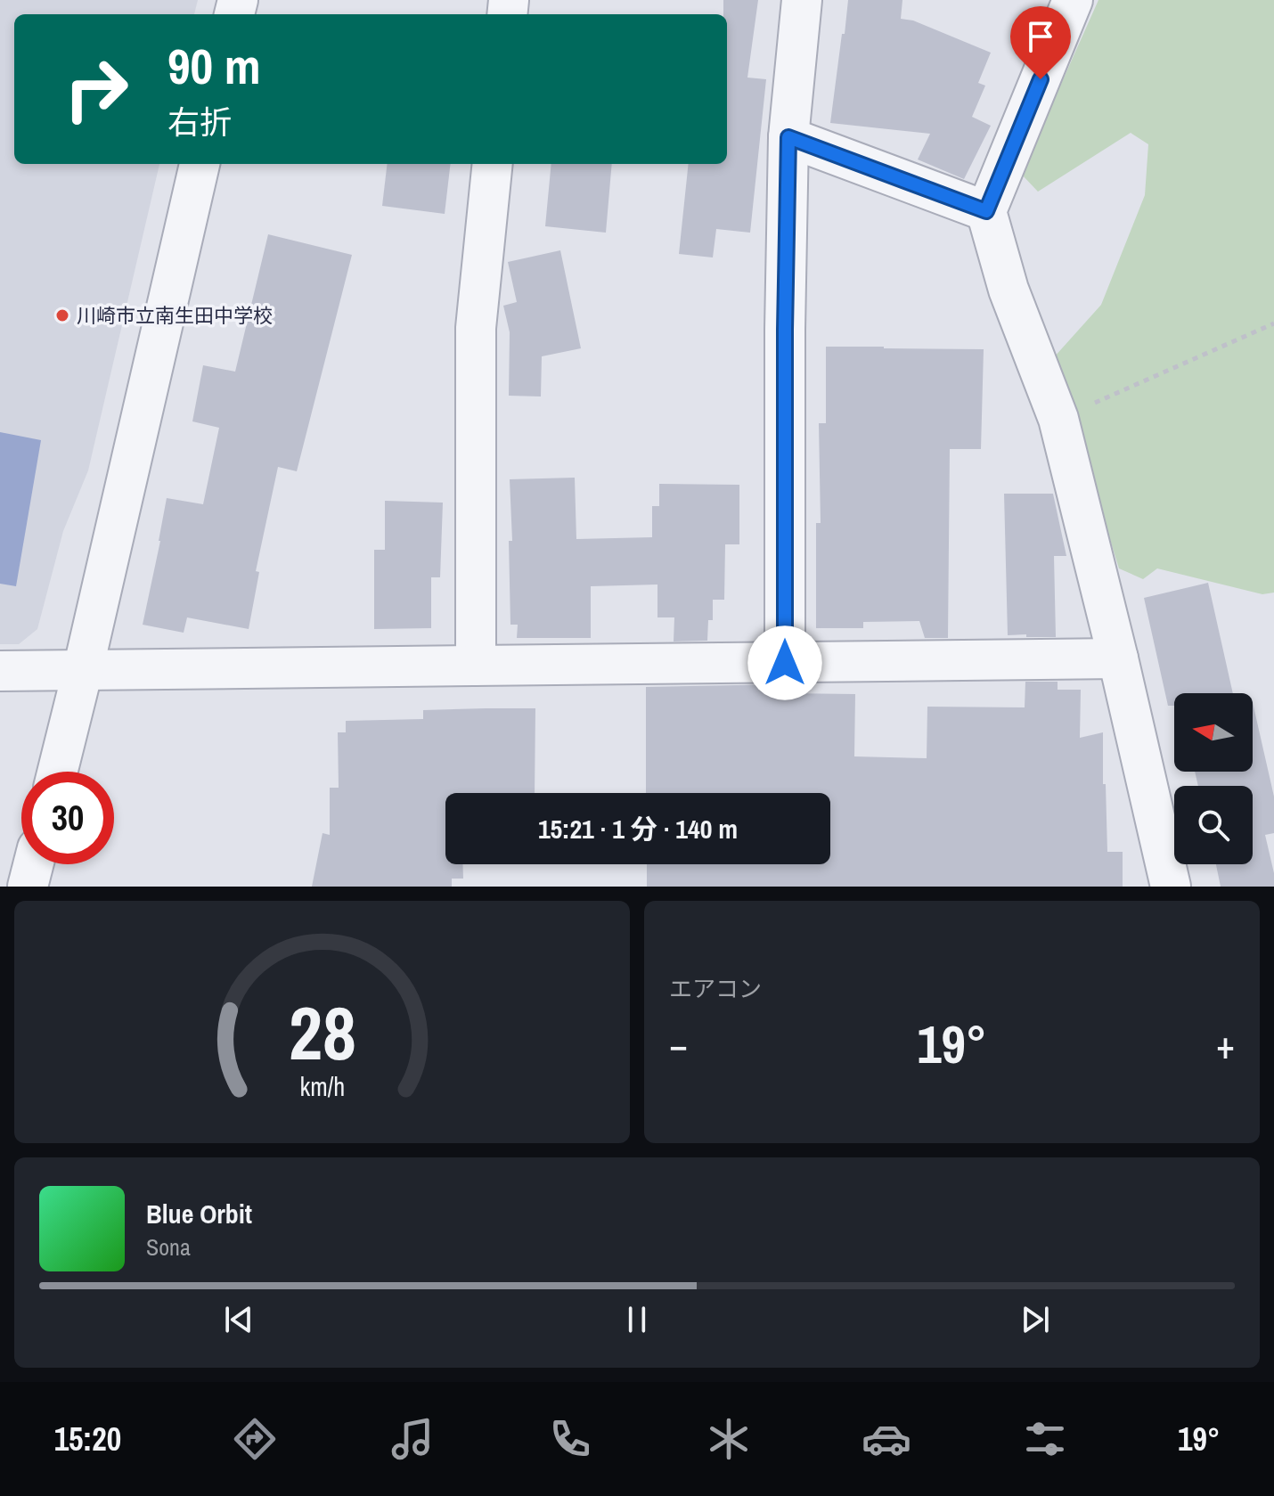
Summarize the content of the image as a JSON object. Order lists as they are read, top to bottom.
{
  "places": ["川崎市立南生田中学校"],
  "north": "left",
  "page": {
    "turn": ["90 m", "右折"],
    "limit": "30",
    "trip": "15:21 · 1 分 · 140 m",
    "tile": "エアコン",
    "heat": ["−", "19°", "+"],
    "song": ["Blue Orbit", "Sona"],
    "tabs": ["15:20", "19°"],
    "gauge": ["28", "km/h"]
  }
}
